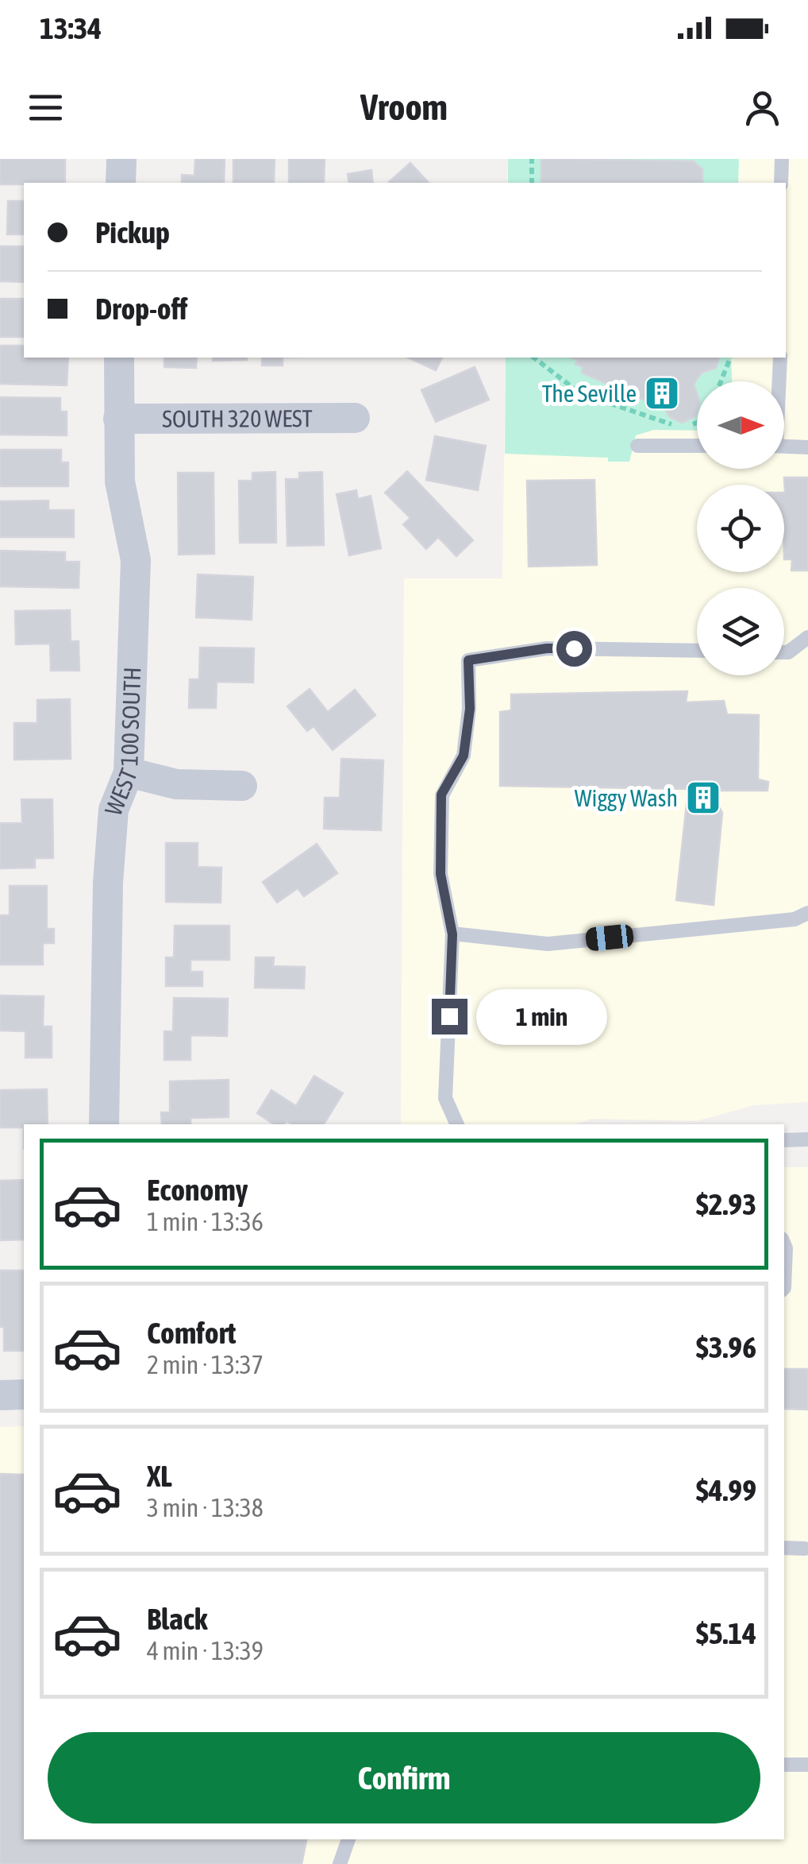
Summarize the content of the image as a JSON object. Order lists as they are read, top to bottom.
{
  "streets": {
    "street": ["SOUTH 320 WEST", "WEST 100 SOUTH"]
  },
  "crossings": [
    ["SOUTH 320 WEST", "WEST 100 SOUTH"]
  ],
  "places": {
    "building": ["The Seville", "Wiggy Wash"]
  },
  "north": "right",
  "page": {
    "status": "13:34",
    "header": "Vroom",
    "banner": ["Pickup", "Drop-off"],
    "bubble": "1 min",
    "list": [
      {
        "name": "Economy",
        "note": "1 min · 13:36",
        "value": "$2.93"
      },
      {
        "name": "Comfort",
        "note": "2 min · 13:37",
        "value": "$3.96"
      },
      {
        "name": "XL",
        "note": "3 min · 13:38",
        "value": "$4.99"
      },
      {
        "name": "Black",
        "note": "4 min · 13:39",
        "value": "$5.14"
      }
    ],
    "buttons": "Confirm"
  }
}
